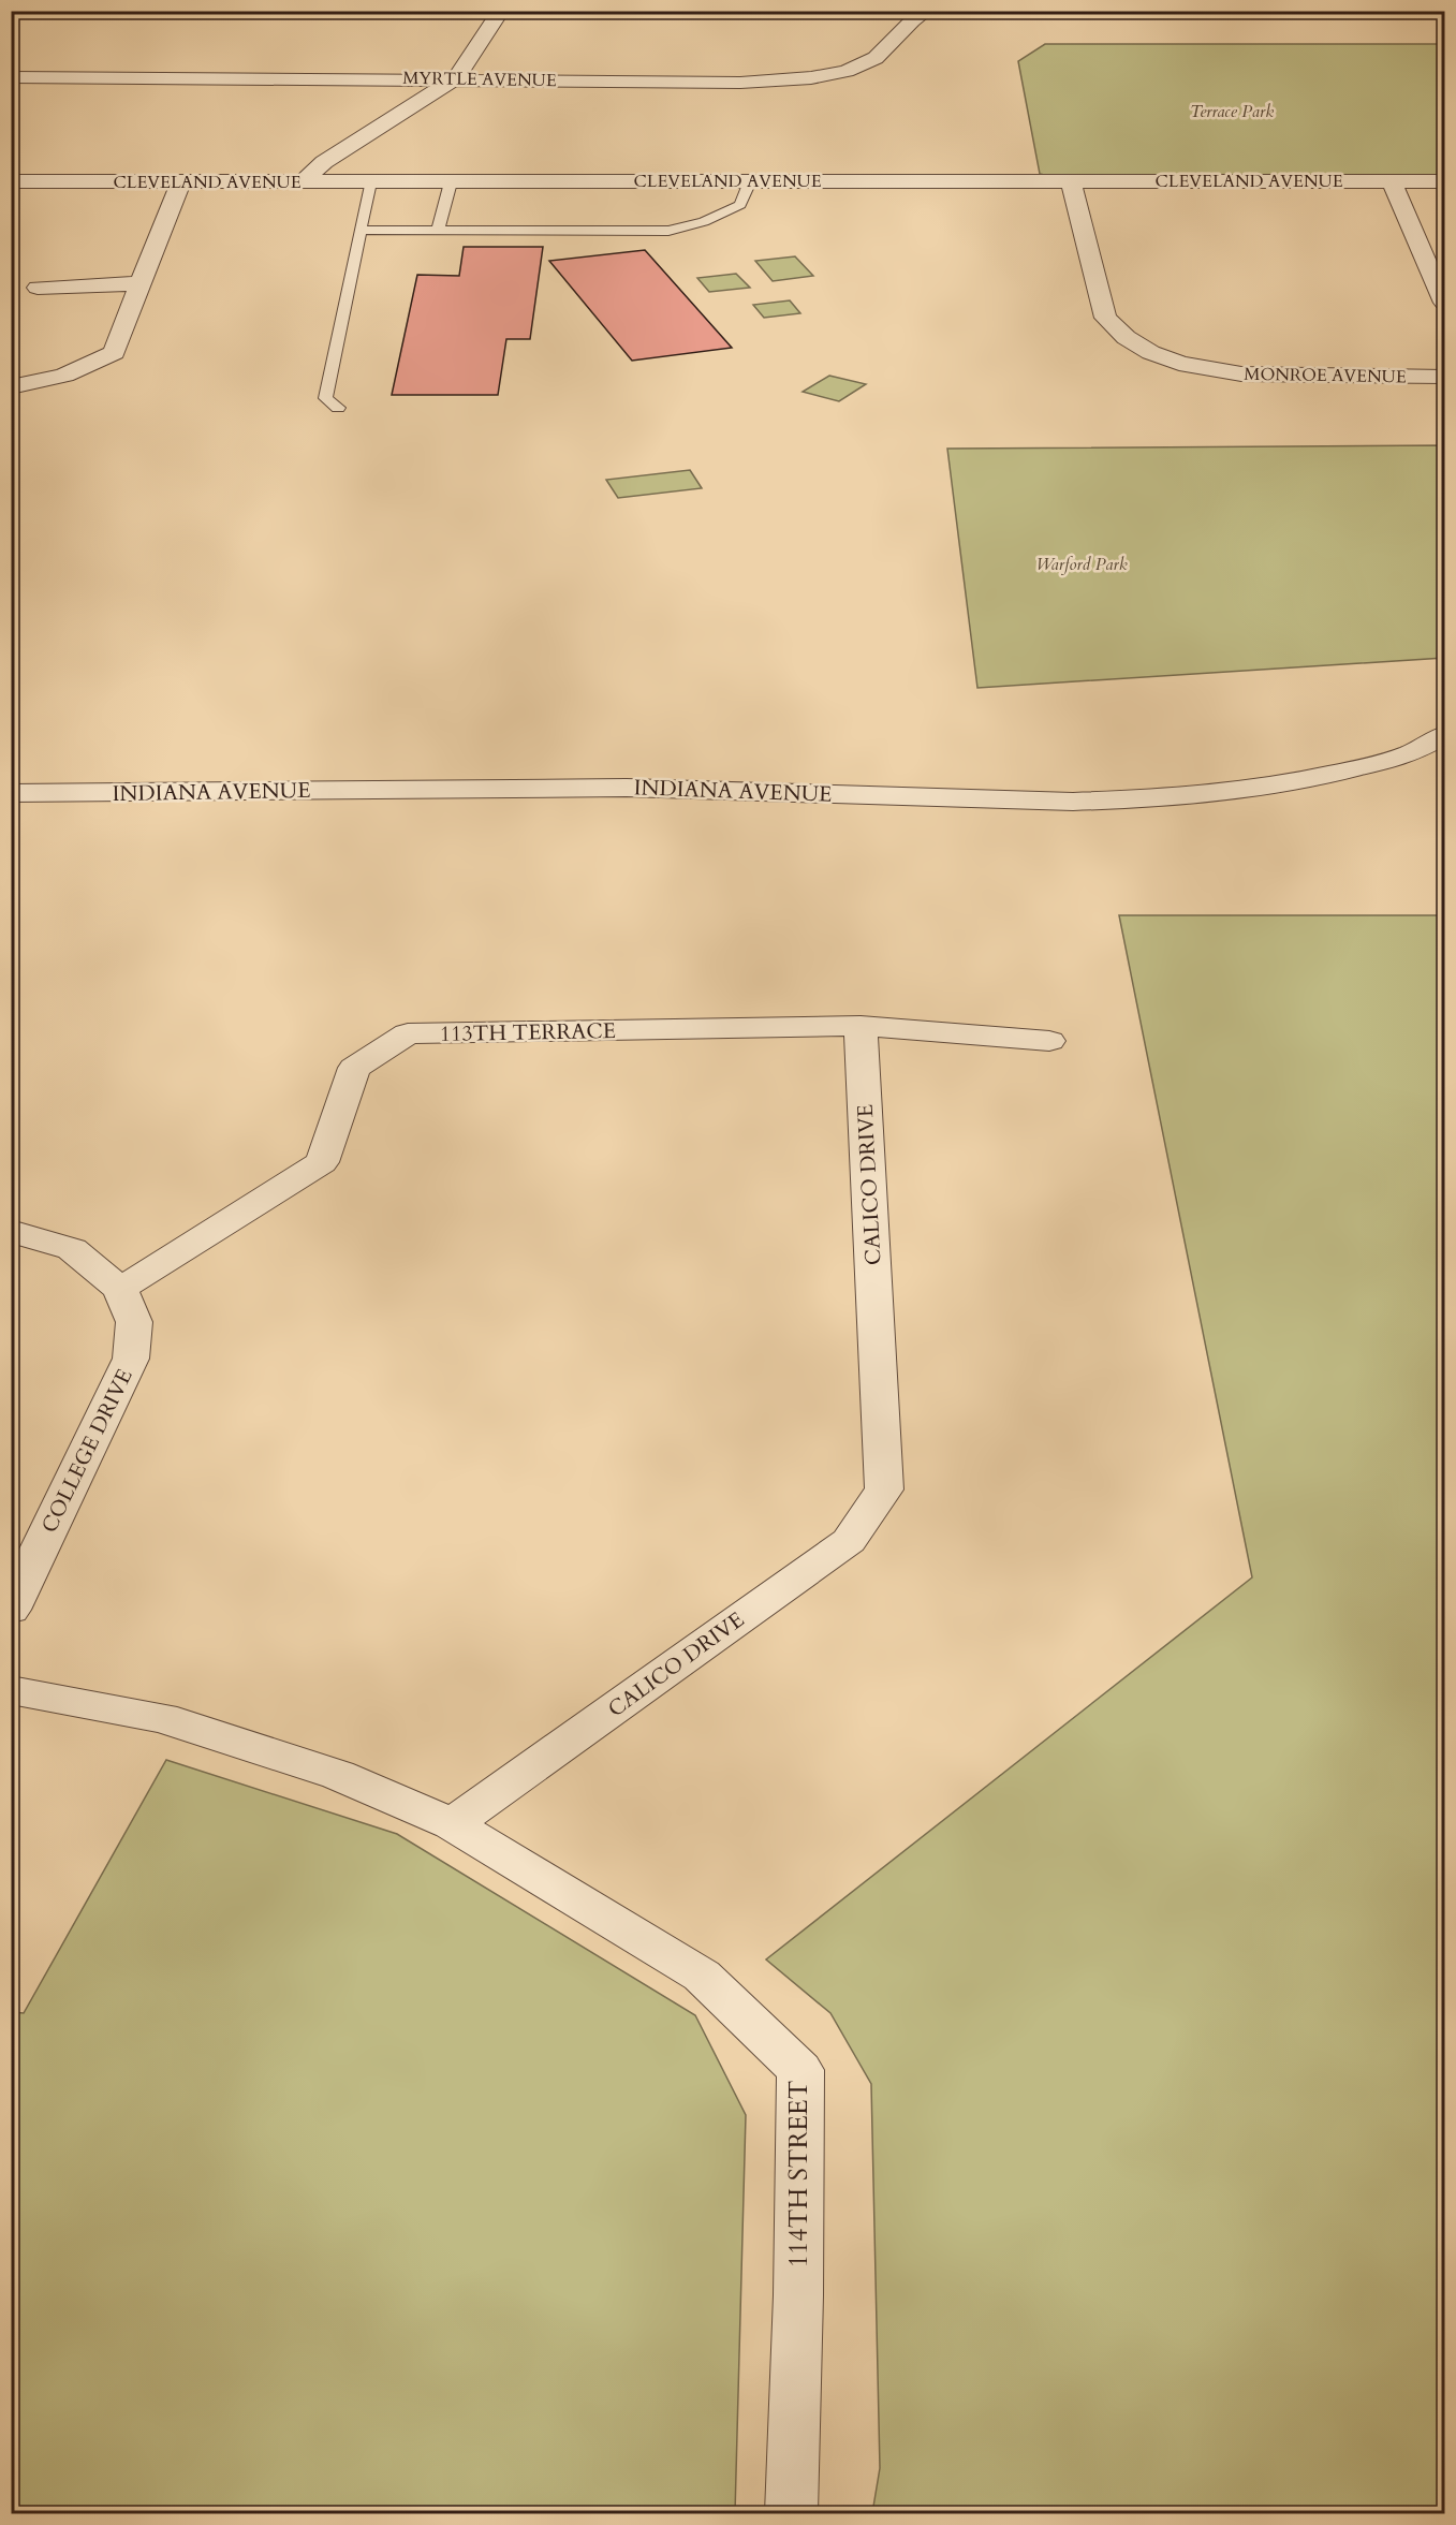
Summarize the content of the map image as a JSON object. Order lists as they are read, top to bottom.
{
  "streets": {
    "street": [
      "MYRTLE AVENUE",
      "CLEVELAND AVENUE",
      "MONROE AVENUE",
      "INDIANA AVENUE",
      "113TH TERRACE",
      "CALICO DRIVE",
      "COLLEGE DRIVE",
      "114TH STREET"
    ]
  },
  "crossings": [
    ["CLEVELAND AVENUE", "MONROE AVENUE"],
    ["113TH TERRACE", "CALICO DRIVE"],
    ["113TH TERRACE", "COLLEGE DRIVE"],
    ["CALICO DRIVE", "114TH STREET"]
  ],
  "parks": ["Terrace Park", "Warford Park"]
}
